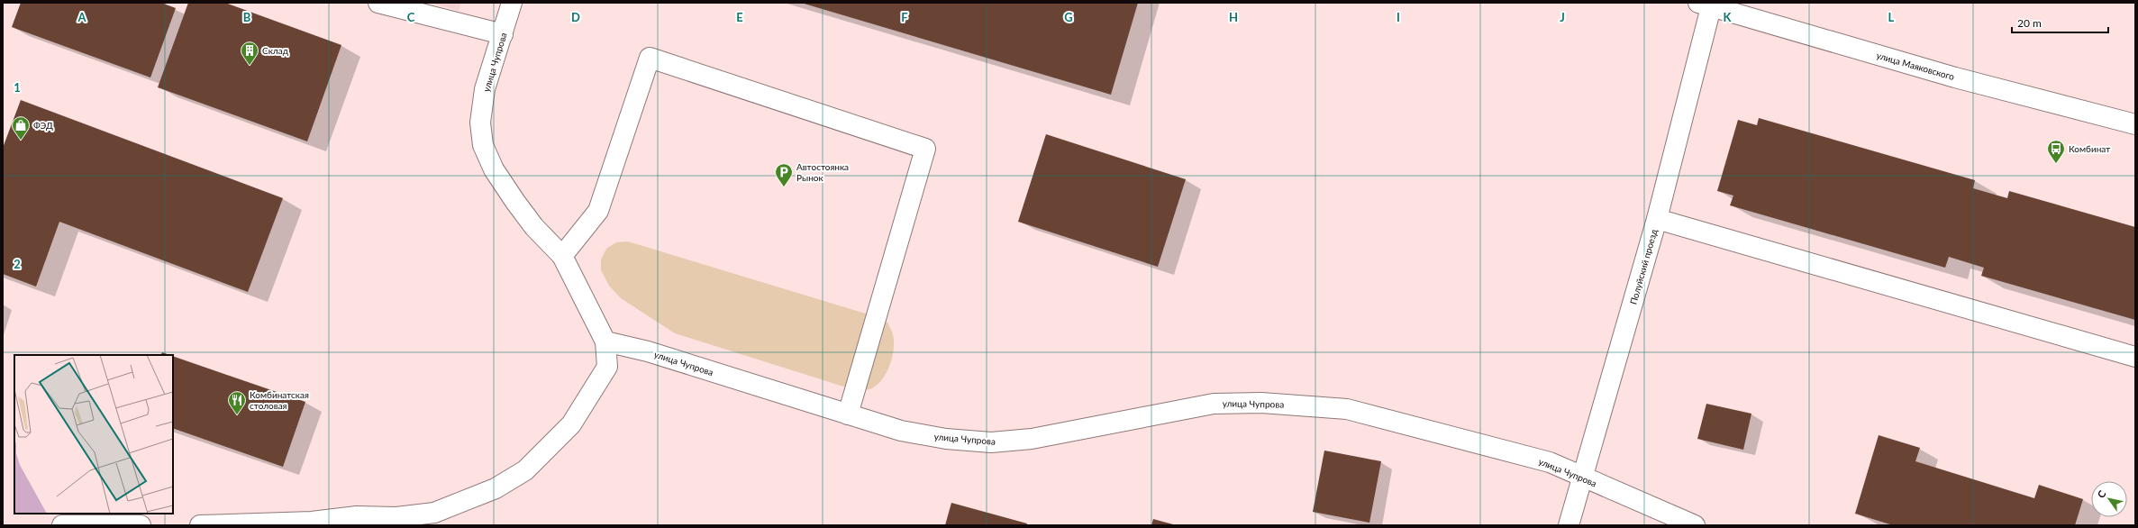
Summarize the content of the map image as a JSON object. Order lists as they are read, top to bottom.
{
  "streets": {
    "street": ["улица Чупрова", "улица Маяковского", "Полуйский проезд"]
  },
  "crossings": [
    ["улица Чупрова", "Полуйский проезд"],
    ["улица Маяковского", "Полуйский проезд"]
  ],
  "places": {
    "building": ["Склад"],
    "shop": ["ФЭД"],
    "bus stop": ["Комбинат"],
    "parking": ["Автостоянка Рынок"],
    "restaurant": ["Комбинатская столовая"]
  },
  "scale_bar": "20 m",
  "north": "top left",
  "grid": {
    "columns": [
      "A",
      "B",
      "C",
      "D",
      "E",
      "F",
      "G",
      "H",
      "I",
      "J",
      "K",
      "L"
    ],
    "rows": ["1", "2"]
  }
}
